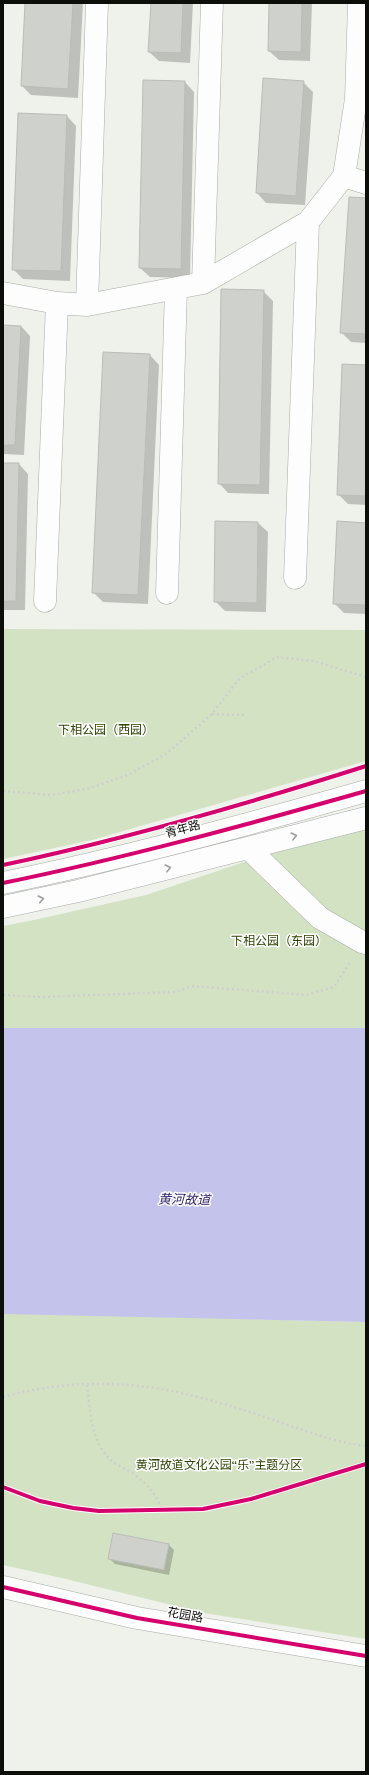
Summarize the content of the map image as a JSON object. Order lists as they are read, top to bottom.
{
  "streets": {
    "street": ["青年路", "花园路"]
  },
  "water": ["黄河故道"],
  "parks": ["下相公园（西园）", "下相公园（东园）", "黄河故道文化公园“乐”主题分区"]
}
